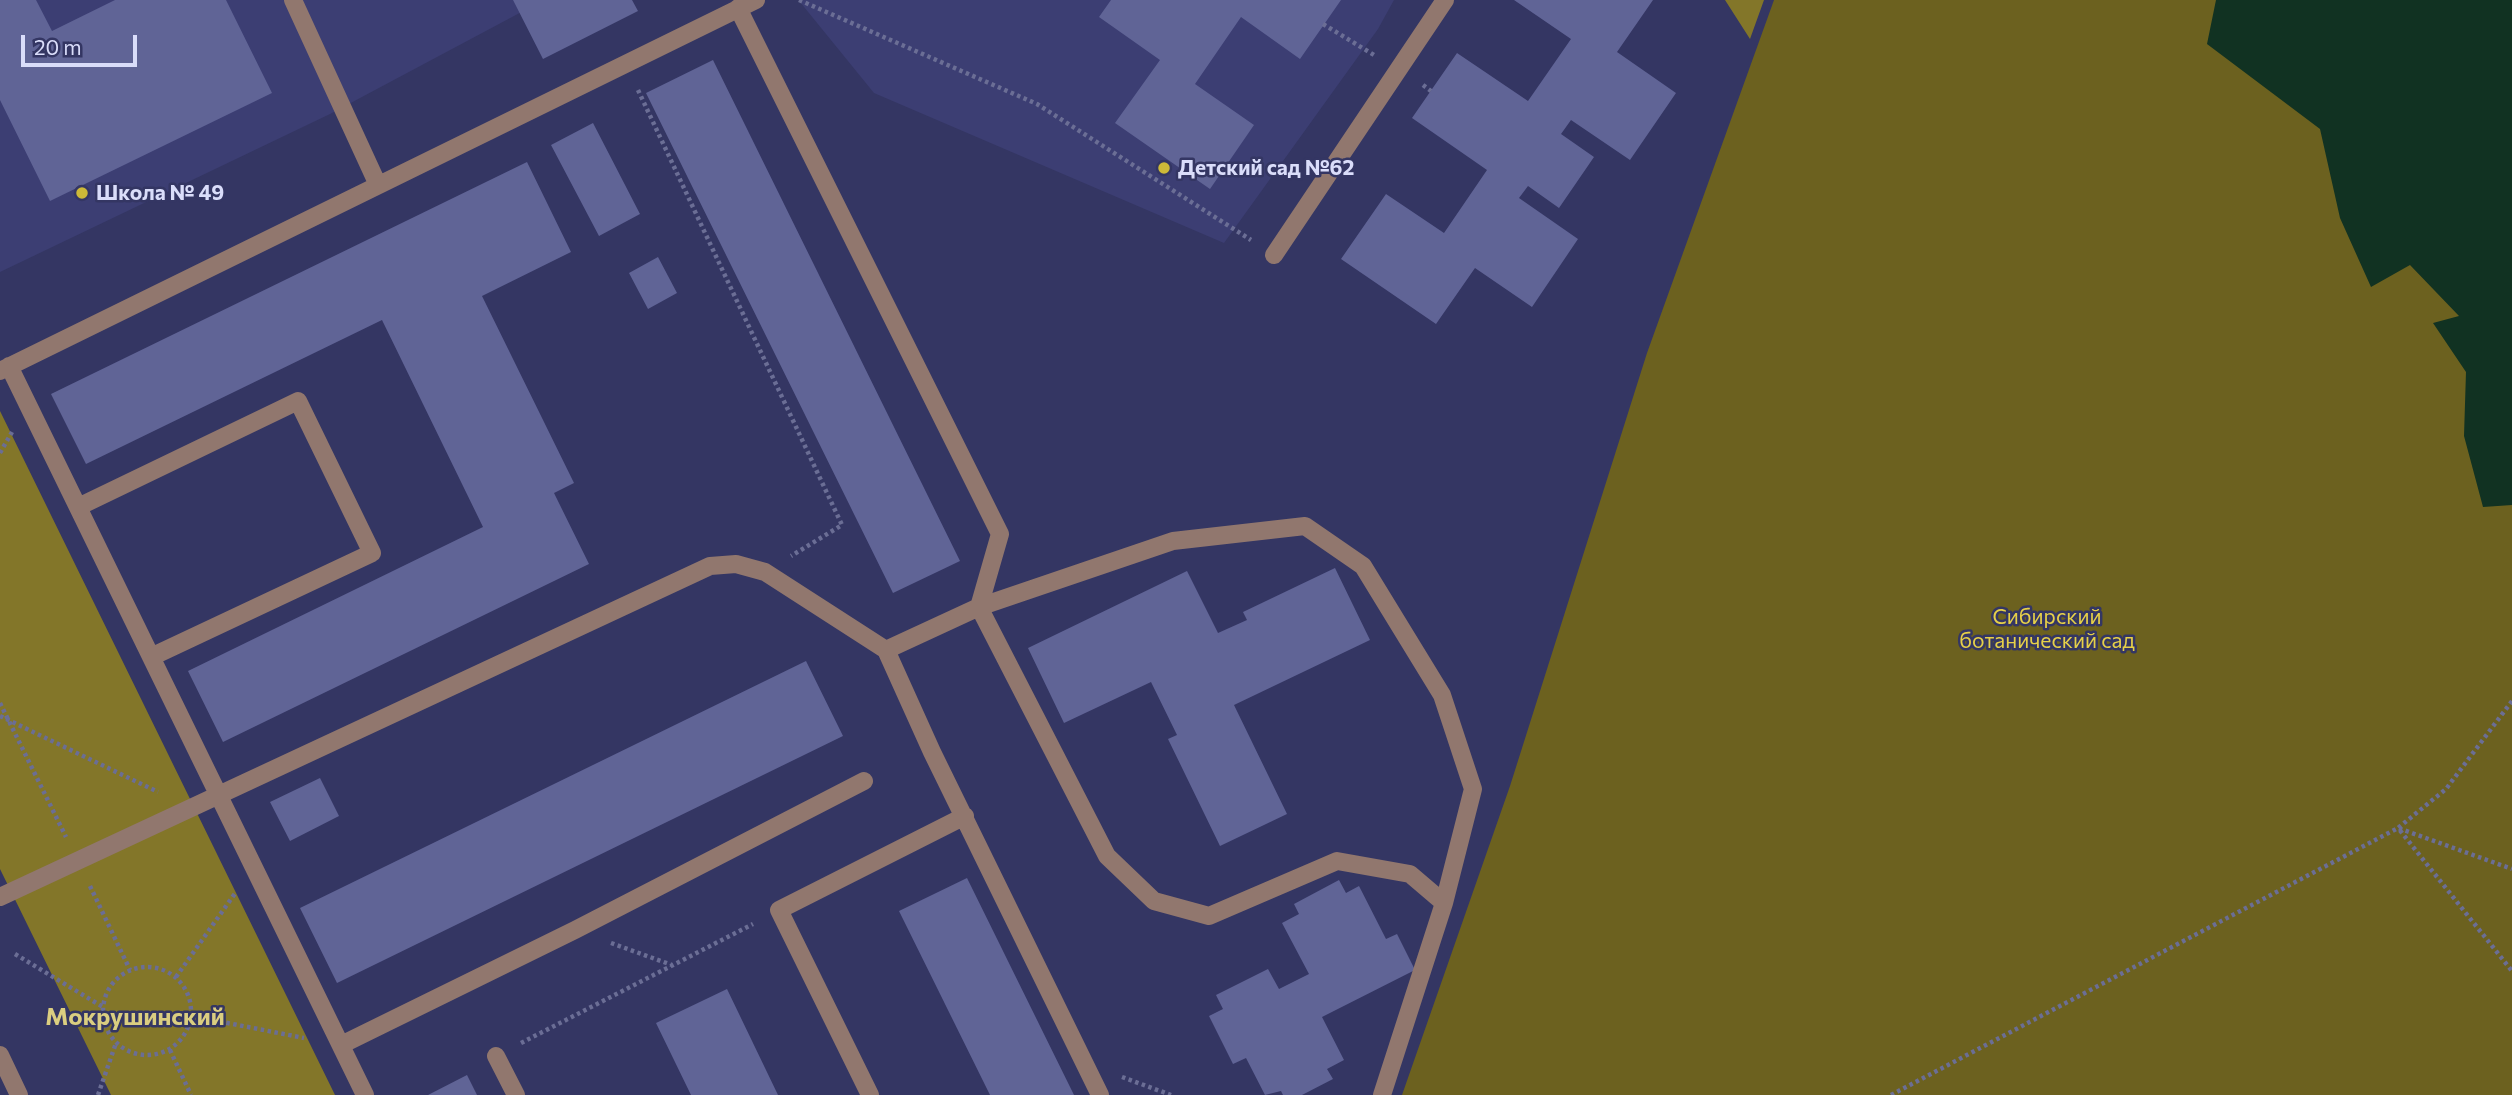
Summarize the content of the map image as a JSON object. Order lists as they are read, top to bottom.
{
  "districts": ["Мокрушинский"],
  "parks": ["Сибирский ботанический сад"],
  "places": ["Детский сад №62", "Школа № 49"],
  "scale_bar": "20 m"
}
